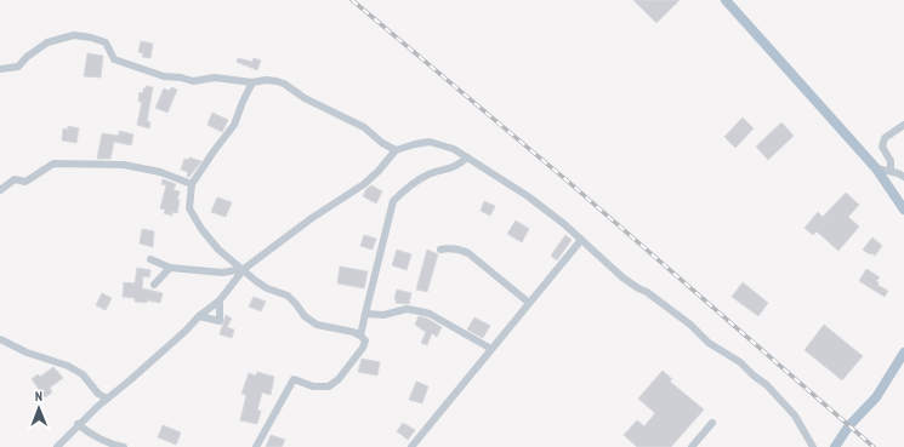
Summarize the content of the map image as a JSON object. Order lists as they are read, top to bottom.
{
  "north": "top"
}
